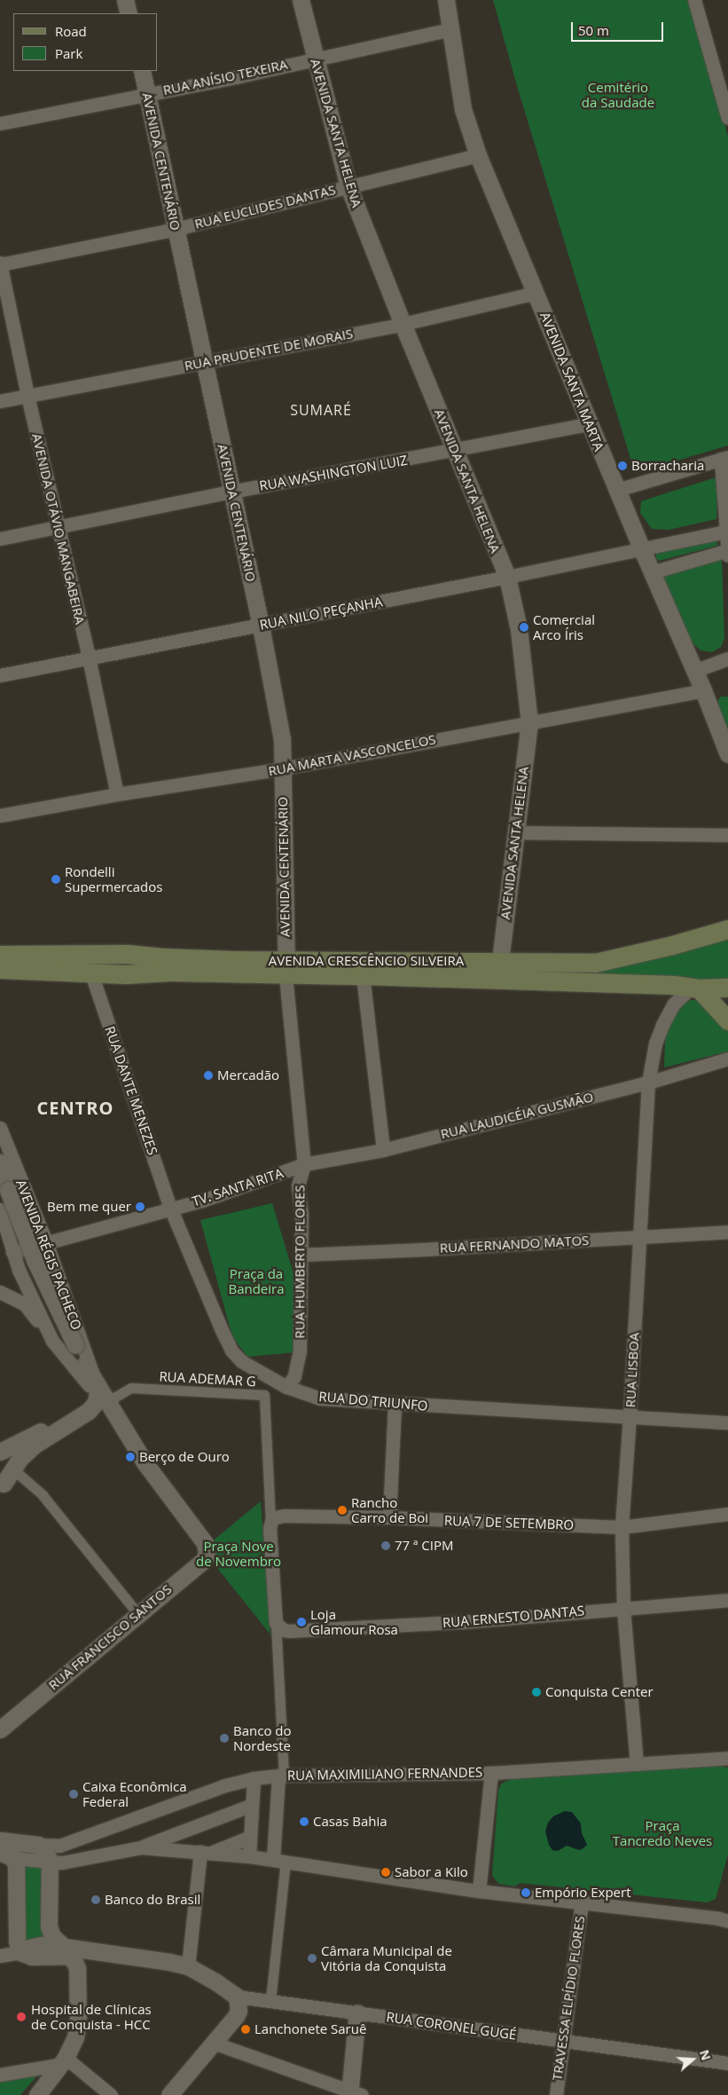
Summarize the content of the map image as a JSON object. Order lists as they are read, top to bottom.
{
  "streets": {
    "main road": ["AVENIDA CRESCÊNCIO SILVEIRA"],
    "street": [
      "RUA ANÍSIO TEXEIRA",
      "AVENIDA SANTA HELENA",
      "AVENIDA CENTENÁRIO",
      "RUA EUCLIDES DANTAS",
      "RUA PRUDENTE DE MORAIS",
      "AVENIDA SANTA MARTA",
      "RUA WASHINGTON LUIZ",
      "AVENIDA OTÁVIO MANGABEIRA",
      "RUA NILO PEÇANHA",
      "RUA MARTA VASCONCELOS",
      "RUA DANTE MENEZES",
      "RUA LAUDICÉIA GUSMÃO",
      "TV. SANTA RITA",
      "RUA FERNANDO MATOS",
      "AVENIDA RÉGIS PACHECO",
      "RUA HUMBERTO FLORES",
      "RUA LISBOA",
      "RUA ADEMAR G",
      "RUA DO TRIUNFO",
      "RUA 7 DE SETEMBRO",
      "RUA ERNESTO DANTAS",
      "RUA FRANCISCO SANTOS",
      "RUA MAXIMILIANO FERNANDES",
      "TRAVESSA ELPÍDIO FLORES",
      "RUA CORONEL GUGÉ"
    ]
  },
  "crossings": [
    ["RUA ANÍSIO TEXEIRA", "AVENIDA SANTA HELENA"],
    ["RUA ANÍSIO TEXEIRA", "AVENIDA CENTENÁRIO"],
    ["RUA ANÍSIO TEXEIRA", "AVENIDA SANTA MARTA"],
    ["AVENIDA SANTA HELENA", "RUA EUCLIDES DANTAS"],
    ["AVENIDA SANTA HELENA", "RUA PRUDENTE DE MORAIS"],
    ["AVENIDA SANTA HELENA", "RUA WASHINGTON LUIZ"],
    ["AVENIDA SANTA HELENA", "RUA NILO PEÇANHA"],
    ["AVENIDA SANTA HELENA", "RUA MARTA VASCONCELOS"],
    ["AVENIDA SANTA HELENA", "AVENIDA CRESCÊNCIO SILVEIRA"],
    ["AVENIDA CENTENÁRIO", "RUA EUCLIDES DANTAS"],
    ["AVENIDA CENTENÁRIO", "RUA PRUDENTE DE MORAIS"],
    ["AVENIDA CENTENÁRIO", "RUA WASHINGTON LUIZ"],
    ["AVENIDA CENTENÁRIO", "RUA NILO PEÇANHA"],
    ["AVENIDA CENTENÁRIO", "RUA MARTA VASCONCELOS"],
    ["AVENIDA CENTENÁRIO", "AVENIDA CRESCÊNCIO SILVEIRA"],
    ["AVENIDA CENTENÁRIO", "RUA HUMBERTO FLORES"],
    ["RUA EUCLIDES DANTAS", "AVENIDA SANTA MARTA"],
    ["RUA EUCLIDES DANTAS", "AVENIDA OTÁVIO MANGABEIRA"],
    ["RUA PRUDENTE DE MORAIS", "AVENIDA SANTA MARTA"],
    ["RUA PRUDENTE DE MORAIS", "AVENIDA OTÁVIO MANGABEIRA"],
    ["AVENIDA SANTA MARTA", "RUA WASHINGTON LUIZ"],
    ["AVENIDA SANTA MARTA", "RUA NILO PEÇANHA"],
    ["AVENIDA SANTA MARTA", "RUA MARTA VASCONCELOS"],
    ["RUA WASHINGTON LUIZ", "AVENIDA OTÁVIO MANGABEIRA"],
    ["AVENIDA OTÁVIO MANGABEIRA", "RUA NILO PEÇANHA"],
    ["AVENIDA OTÁVIO MANGABEIRA", "RUA MARTA VASCONCELOS"],
    ["AVENIDA CRESCÊNCIO SILVEIRA", "RUA DANTE MENEZES"],
    ["AVENIDA CRESCÊNCIO SILVEIRA", "RUA HUMBERTO FLORES"],
    ["AVENIDA CRESCÊNCIO SILVEIRA", "RUA LISBOA"],
    ["RUA DANTE MENEZES", "TV. SANTA RITA"],
    ["RUA DANTE MENEZES", "RUA DO TRIUNFO"],
    ["RUA LAUDICÉIA GUSMÃO", "TV. SANTA RITA"],
    ["RUA LAUDICÉIA GUSMÃO", "RUA HUMBERTO FLORES"],
    ["RUA LAUDICÉIA GUSMÃO", "RUA LISBOA"],
    ["TV. SANTA RITA", "RUA HUMBERTO FLORES"],
    ["TV. SANTA RITA", "RUA DO TRIUNFO"],
    ["RUA FERNANDO MATOS", "RUA HUMBERTO FLORES"],
    ["RUA FERNANDO MATOS", "RUA LISBOA"],
    ["AVENIDA RÉGIS PACHECO", "RUA ADEMAR G"],
    ["AVENIDA RÉGIS PACHECO", "RUA FRANCISCO SANTOS"],
    ["RUA HUMBERTO FLORES", "RUA DO TRIUNFO"],
    ["RUA LISBOA", "RUA DO TRIUNFO"],
    ["RUA LISBOA", "RUA 7 DE SETEMBRO"],
    ["RUA LISBOA", "RUA ERNESTO DANTAS"],
    ["RUA ADEMAR G", "RUA 7 DE SETEMBRO"],
    ["TRAVESSA ELPÍDIO FLORES", "RUA CORONEL GUGÉ"]
  ],
  "districts": ["SUMARÉ", "CENTRO"],
  "parks": [
    "Cemitério da Saudade",
    "Praça da Bandeira",
    "Praça Nove de Novembro",
    "Praça Tancredo Neves"
  ],
  "places": [
    "Borracharia",
    "Comercial Arco Íris",
    "Rondelli Supermercados",
    "Mercadão",
    "Bem me quer",
    "Berço de Ouro",
    "Rancho Carro de Boi",
    "77 ª CIPM",
    "Loja Glamour Rosa",
    "Conquista Center",
    "Banco do Nordeste",
    "Caixa Econômica Federal",
    "Casas Bahia",
    "Sabor a Kilo",
    "Empório Expert",
    "Banco do Brasil",
    "Câmara Municipal de Vitória da Conquista",
    "Hospital de Clínicas de Conquista - HCC",
    "Lanchonete Saruê"
  ],
  "legend": ["Road", "Park"],
  "scale_bar": "50 m",
  "north": "right"
}
